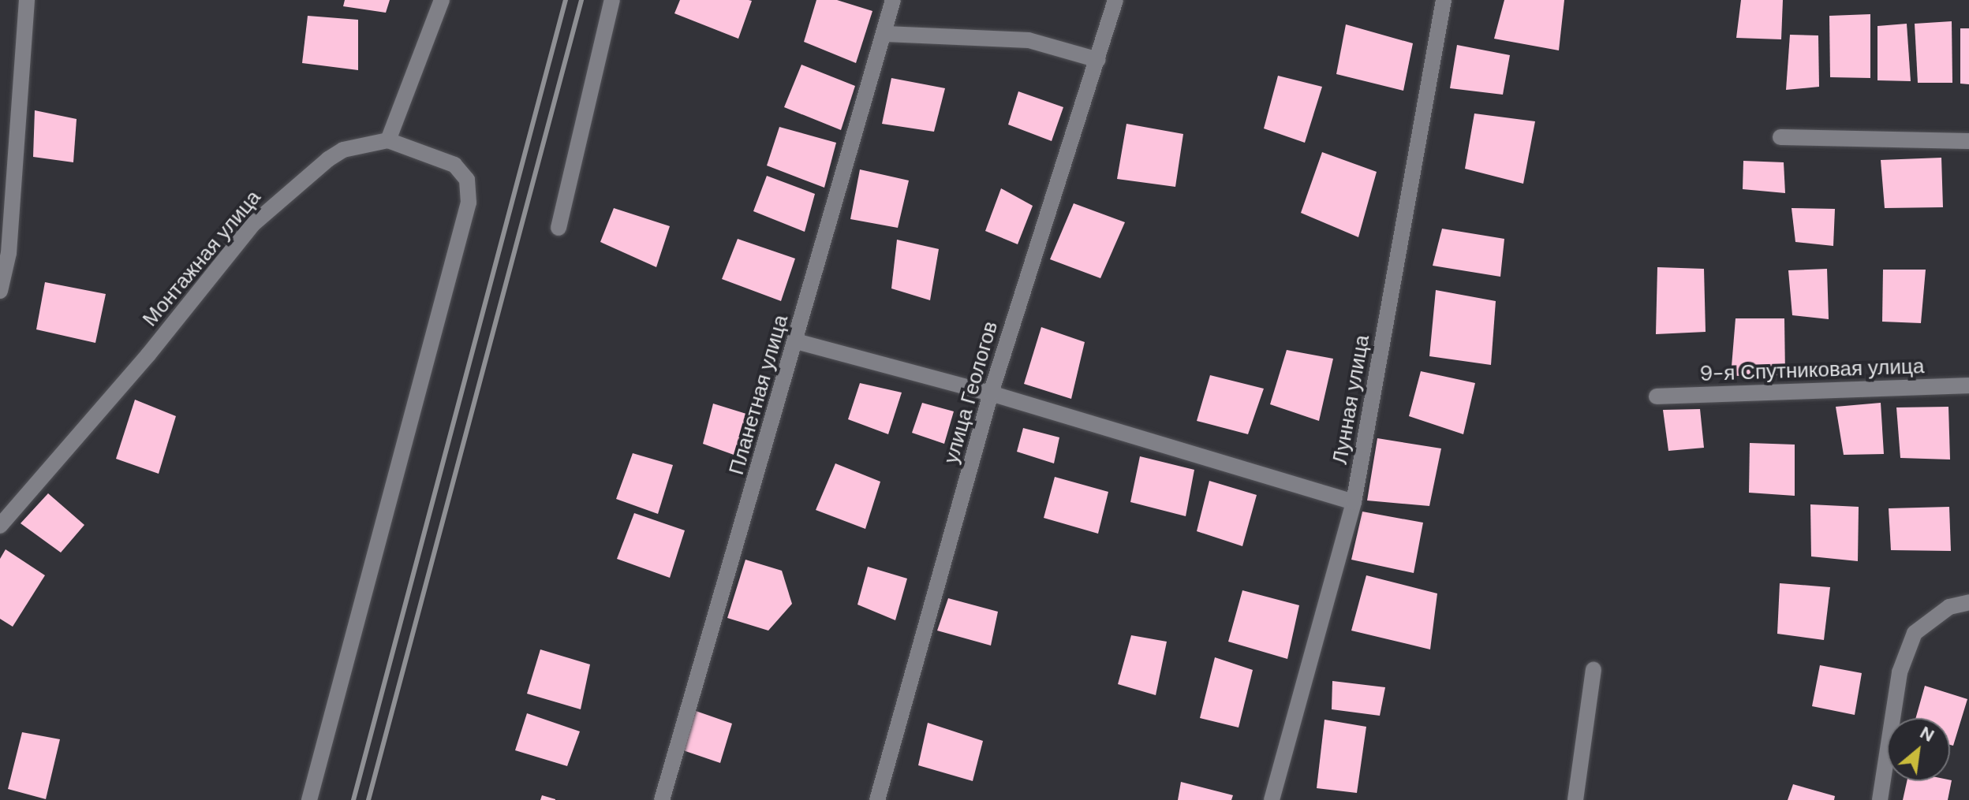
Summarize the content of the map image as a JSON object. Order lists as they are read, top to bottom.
{
  "streets": {
    "street": [
      "Монтажная улица",
      "9-я Спутниковая улица",
      "улица Геологов",
      "Планетная улица",
      "Лунная улица"
    ]
  },
  "north": "top right"
}
